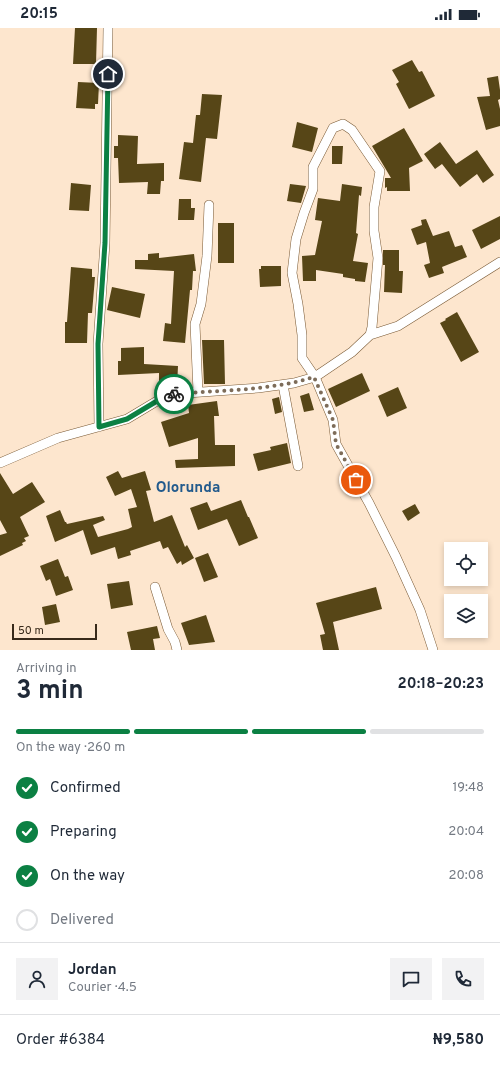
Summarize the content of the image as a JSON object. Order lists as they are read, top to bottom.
{
  "districts": ["Olorunda"],
  "scale_bar": "50 m",
  "page": {
    "status": "20:15",
    "scale": "50 m",
    "heading": ["3 min", "Arriving in", "20:18–20:23"],
    "panel": [
      "Jordan",
      "Courier · 4.5",
      "Order #6384",
      "₦9,580"
    ],
    "bar": "On the way · 260 m",
    "list": [
      ["Confirmed", "19:48"],
      ["Preparing", "20:04"],
      ["On the way", "20:08"],
      "Delivered"
    ]
  }
}
